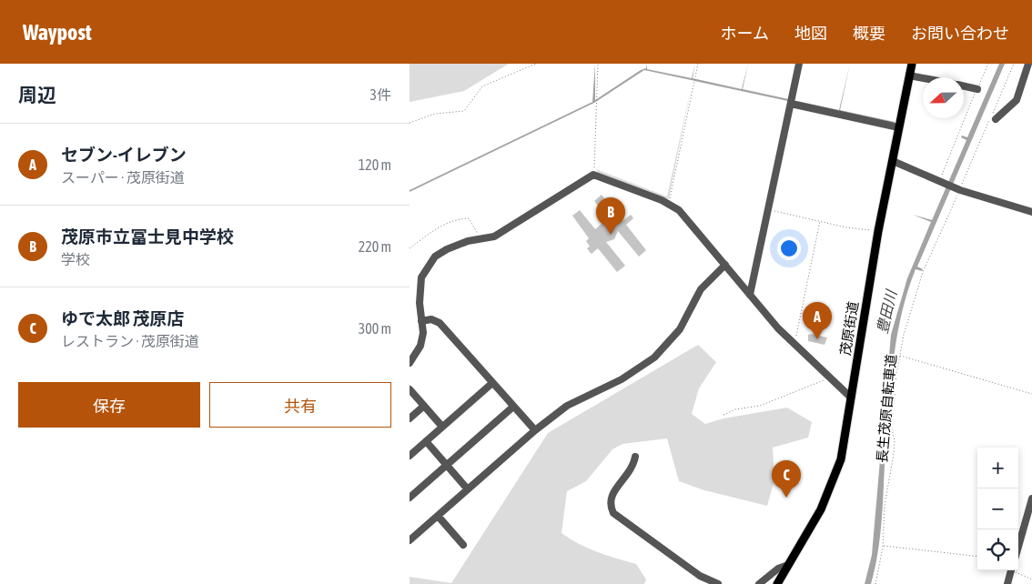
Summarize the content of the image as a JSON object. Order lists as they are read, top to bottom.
{
  "streets": {
    "main road": ["茂原街道"],
    "path": ["長生茂原自転車道"]
  },
  "water": ["豊田川"],
  "north": "left",
  "page": {
    "header": "Waypost",
    "nav": [
      "ホーム",
      "地図",
      "概要",
      "お問い合わせ"
    ],
    "heading": ["周辺", "3件"],
    "list": [
      {
        "mark": "A",
        "name": "セブン-イレブン",
        "note": "スーパー · 茂原街道",
        "value": "120 m"
      },
      {
        "mark": "B",
        "name": "茂原市立冨士見中学校",
        "note": "学校",
        "value": "220 m"
      },
      {
        "mark": "C",
        "name": "ゆで太郎 茂原店",
        "note": "レストラン · 茂原街道",
        "value": "300 m"
      }
    ],
    "pins": ["B", "A", "C"],
    "buttons": ["保存", "共有"],
    "map_buttons": ["+", "−"]
  }
}
